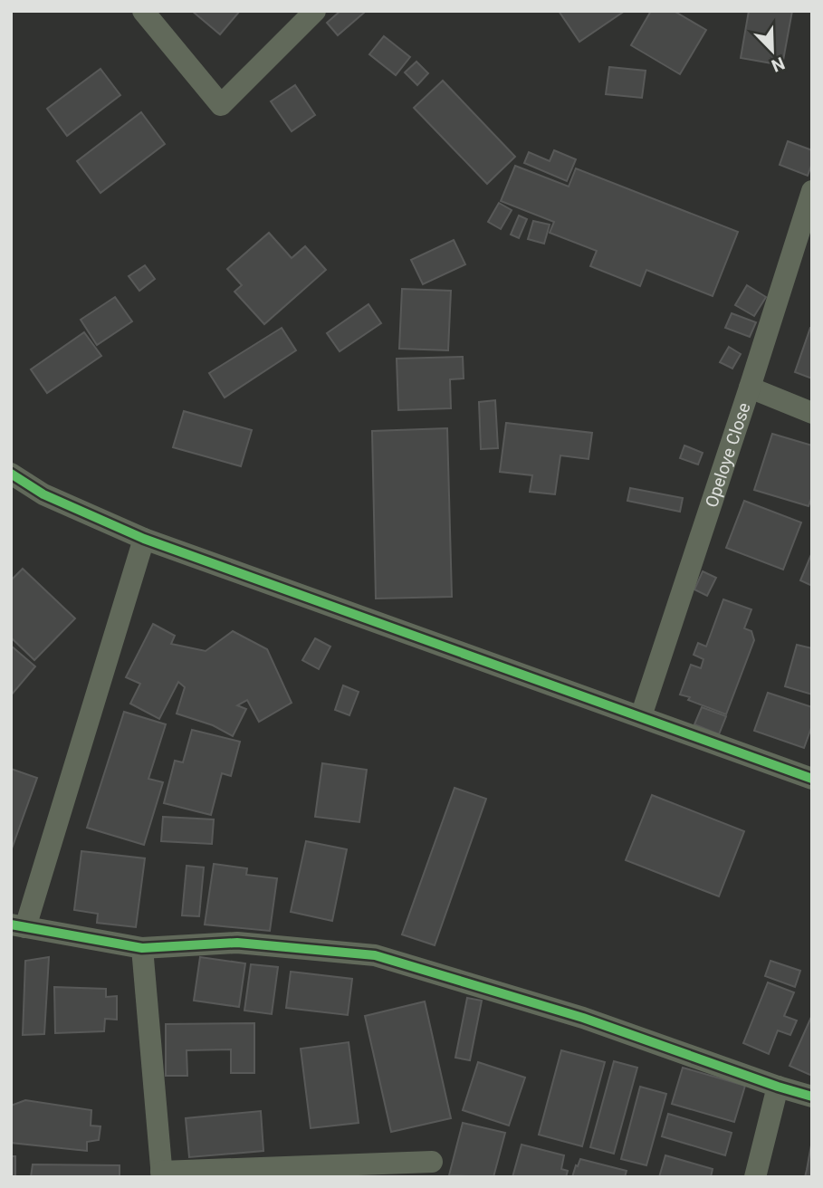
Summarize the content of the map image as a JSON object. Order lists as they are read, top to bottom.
{
  "streets": {
    "street": ["Opeloye Close"]
  },
  "north": "bottom right"
}
